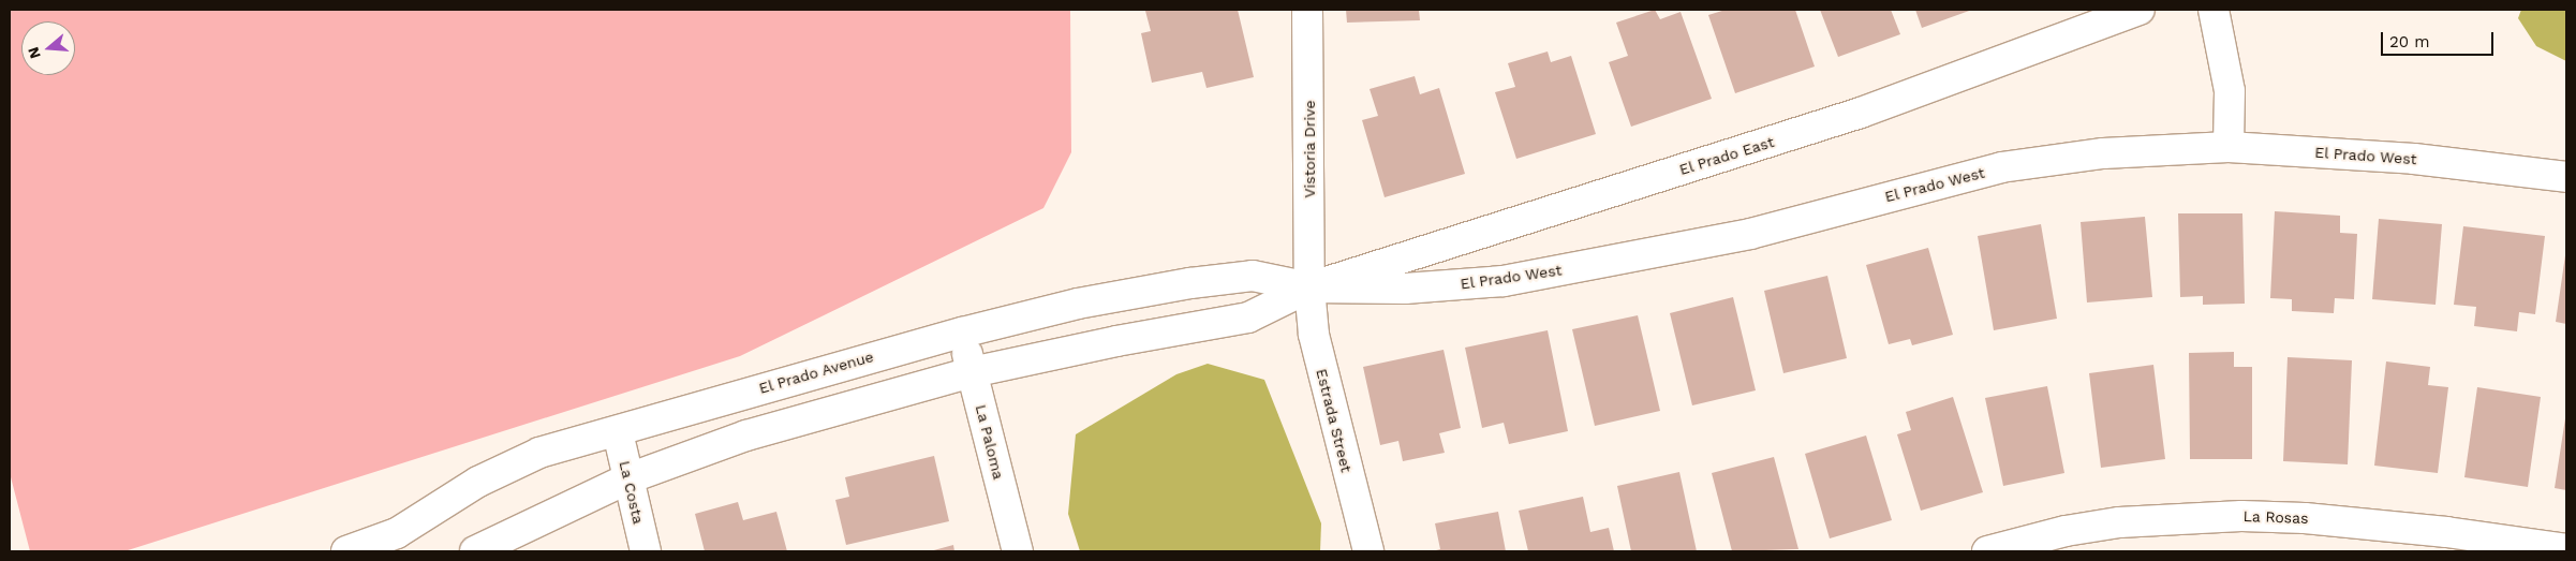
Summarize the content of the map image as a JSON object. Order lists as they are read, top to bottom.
{
  "streets": {
    "street": [
      "Vistoria Drive",
      "El Prado East",
      "El Prado West",
      "El Prado Avenue",
      "Estrada Street",
      "La Paloma",
      "La Costa",
      "La Rosas"
    ]
  },
  "crossings": [
    ["Vistoria Drive", "El Prado East"],
    ["Vistoria Drive", "El Prado West"],
    ["Vistoria Drive", "El Prado Avenue"],
    ["Vistoria Drive", "Estrada Street"],
    ["El Prado East", "El Prado West"],
    ["El Prado East", "El Prado Avenue"],
    ["El Prado East", "Estrada Street"],
    ["El Prado East", "La Paloma"],
    ["El Prado East", "La Costa"],
    ["El Prado West", "El Prado Avenue"],
    ["El Prado West", "Estrada Street"],
    ["El Prado Avenue", "Estrada Street"],
    ["El Prado Avenue", "La Paloma"],
    ["El Prado Avenue", "La Costa"]
  ],
  "scale_bar": "20 m",
  "north": "left"
}
